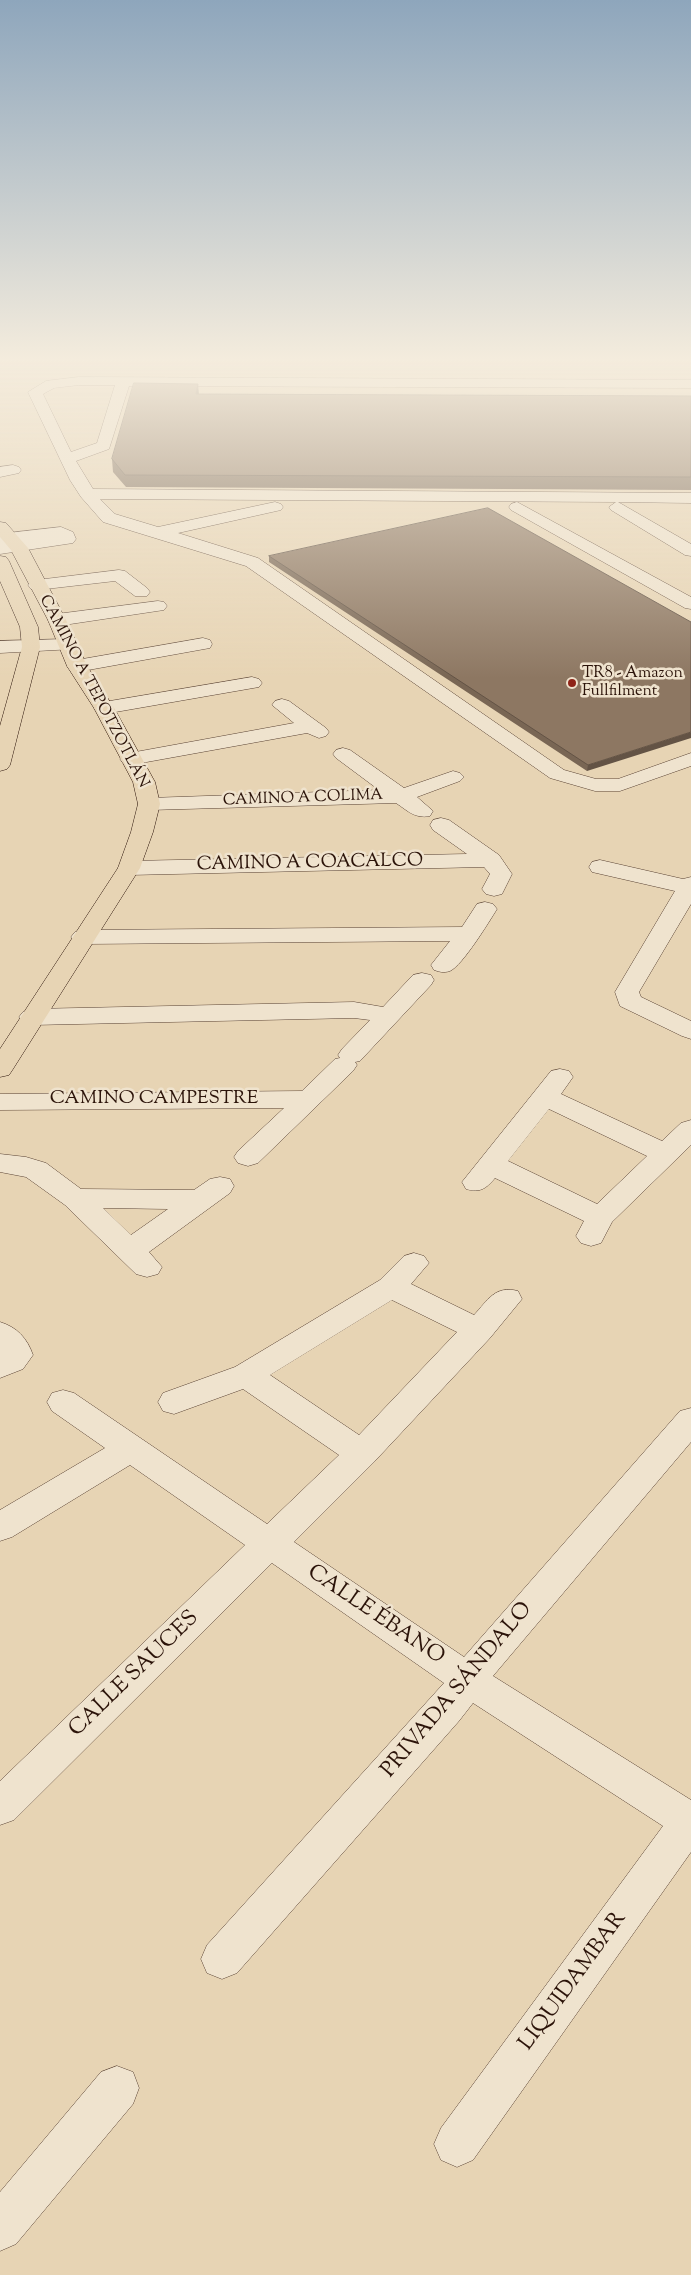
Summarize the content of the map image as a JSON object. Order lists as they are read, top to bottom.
{
  "streets": {
    "main road": ["CAMINO A TEPOTZOTLÁN"],
    "street": [
      "CAMINO A COLIMA",
      "CAMINO A COACALCO",
      "CAMINO CAMPESTRE",
      "CALLE ÉBANO",
      "CALLE SAUCES",
      "PRIVADA SÁNDALO",
      "LIQUIDAMBAR"
    ]
  },
  "crossings": [
    ["CAMINO A TEPOTZOTLÁN", "CAMINO A COLIMA"],
    ["CAMINO A TEPOTZOTLÁN", "CAMINO A COACALCO"],
    ["CALLE ÉBANO", "CALLE SAUCES"],
    ["CALLE ÉBANO", "PRIVADA SÁNDALO"],
    ["CALLE ÉBANO", "LIQUIDAMBAR"]
  ],
  "places": ["TR8 - Amazon Fullfilment"]
}
